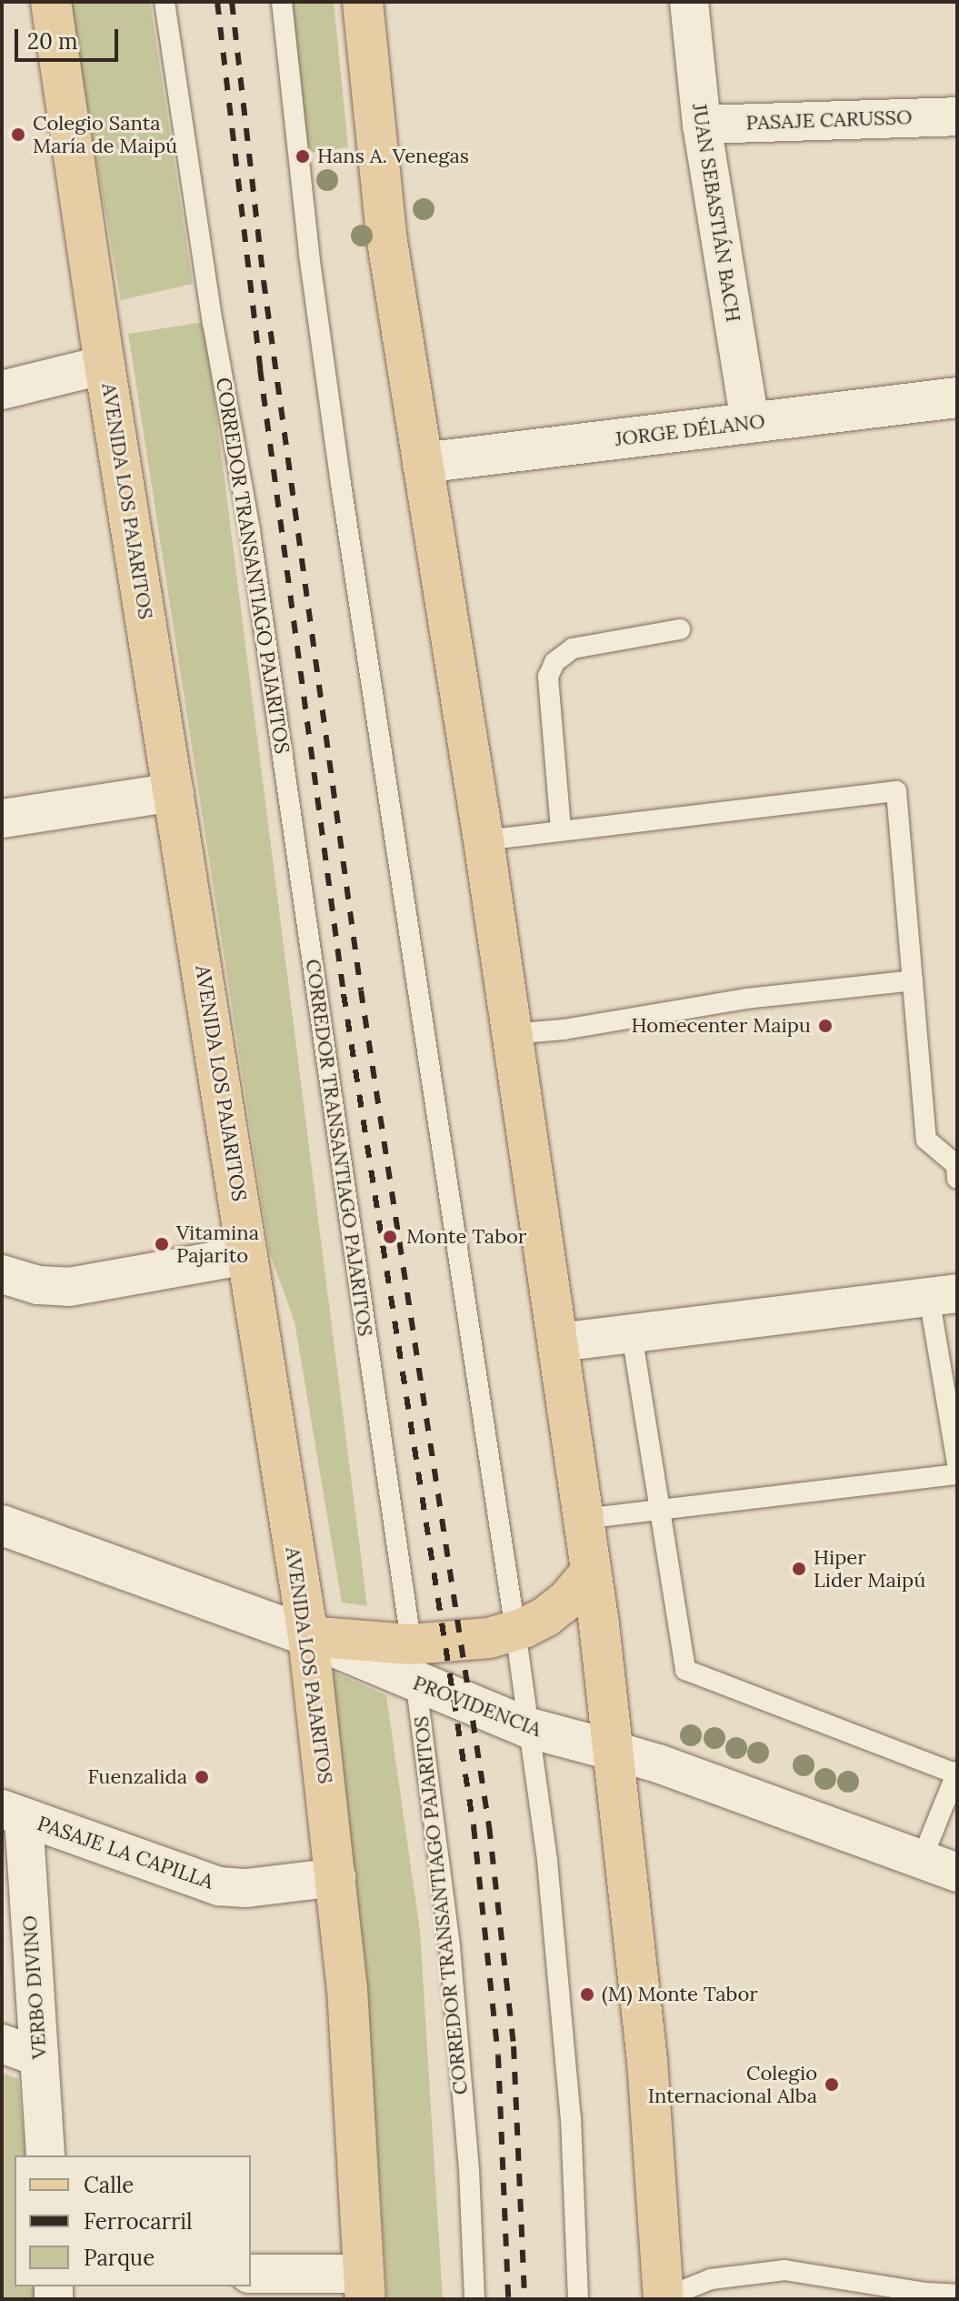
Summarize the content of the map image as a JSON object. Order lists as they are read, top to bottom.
{
  "streets": {
    "main road": ["AVENIDA LOS PAJARITOS"],
    "street": [
      "PASAJE CARUSSO",
      "JUAN SEBASTIÁN BACH",
      "JORGE DÉLANO",
      "PROVIDENCIA",
      "PASAJE LA CAPILLA",
      "VERBO DIVINO"
    ],
    "lane": ["CORREDOR TRANSANTIAGO PAJARITOS"]
  },
  "crossings": [
    ["PASAJE CARUSSO", "JUAN SEBASTIÁN BACH"],
    ["JUAN SEBASTIÁN BACH", "JORGE DÉLANO"],
    ["AVENIDA LOS PAJARITOS", "PASAJE LA CAPILLA"],
    ["CORREDOR TRANSANTIAGO PAJARITOS", "PROVIDENCIA"],
    ["PASAJE LA CAPILLA", "VERBO DIVINO"]
  ],
  "places": [
    "Colegio Santa María de Maipú",
    "Hans A. Venegas",
    "Homecenter Maipu",
    "Monte Tabor",
    "Vitamina Pajarito",
    "Hiper Lider Maipú",
    "Fuenzalida",
    "(M) Monte Tabor",
    "Colegio Internacional Alba"
  ],
  "legend": ["Calle", "Ferrocarril", "Parque"],
  "scale_bar": "20 m"
}
